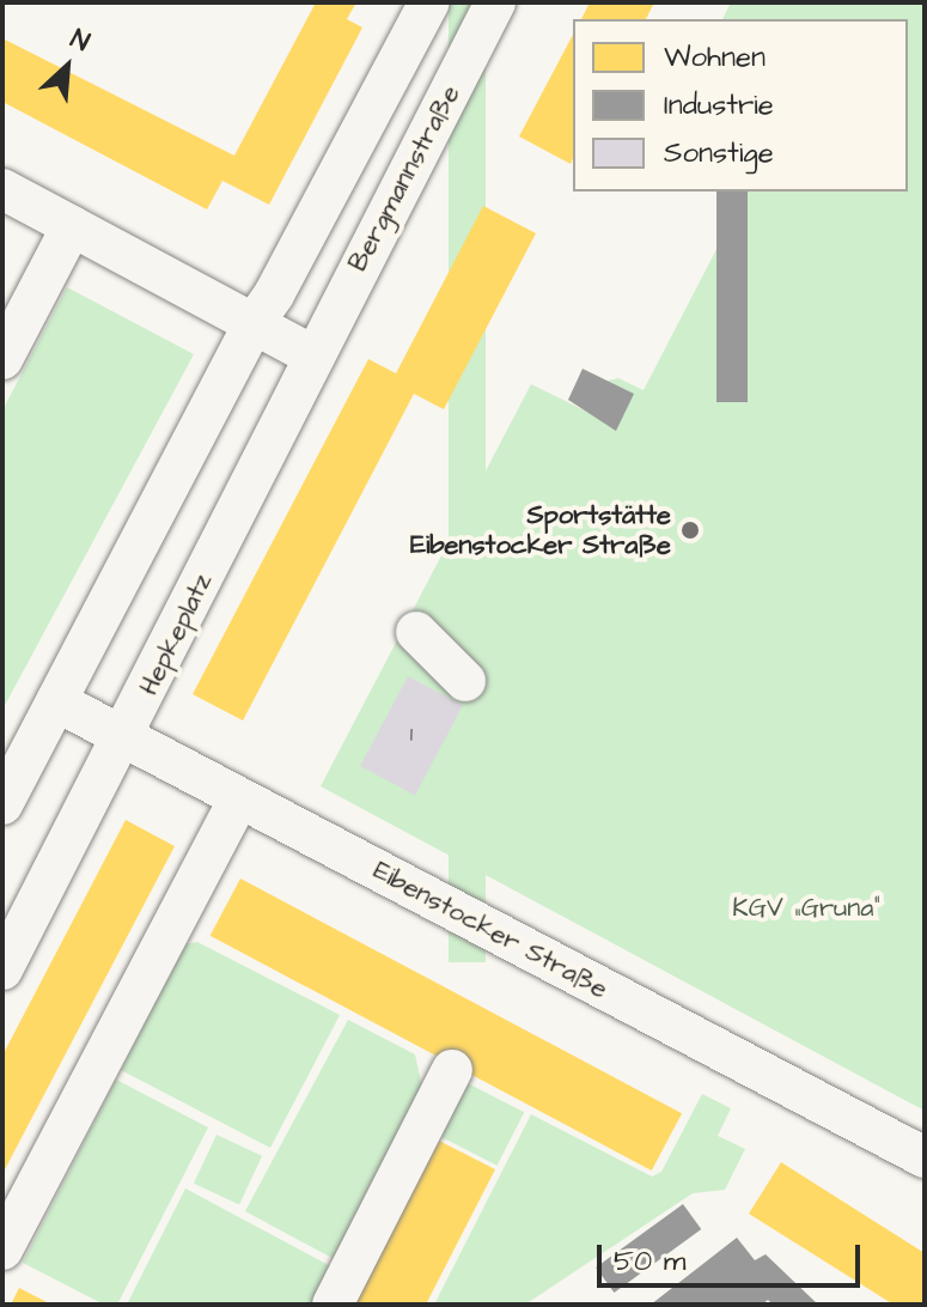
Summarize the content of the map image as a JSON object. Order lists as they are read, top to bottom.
{
  "streets": {
    "street": ["Bergmannstraße", "Hepkeplatz", "Eibenstocker Straße"]
  },
  "crossings": [
    ["Bergmannstraße", "Hepkeplatz"],
    ["Hepkeplatz", "Eibenstocker Straße"]
  ],
  "parks": ["KGV „Gruna“"],
  "places": ["Sportstätte Eibenstocker Straße"],
  "house_numbers": ["1"],
  "legend": ["Wohnen", "Industrie", "Sonstige"],
  "scale_bar": "50 m",
  "north": "top right"
}
